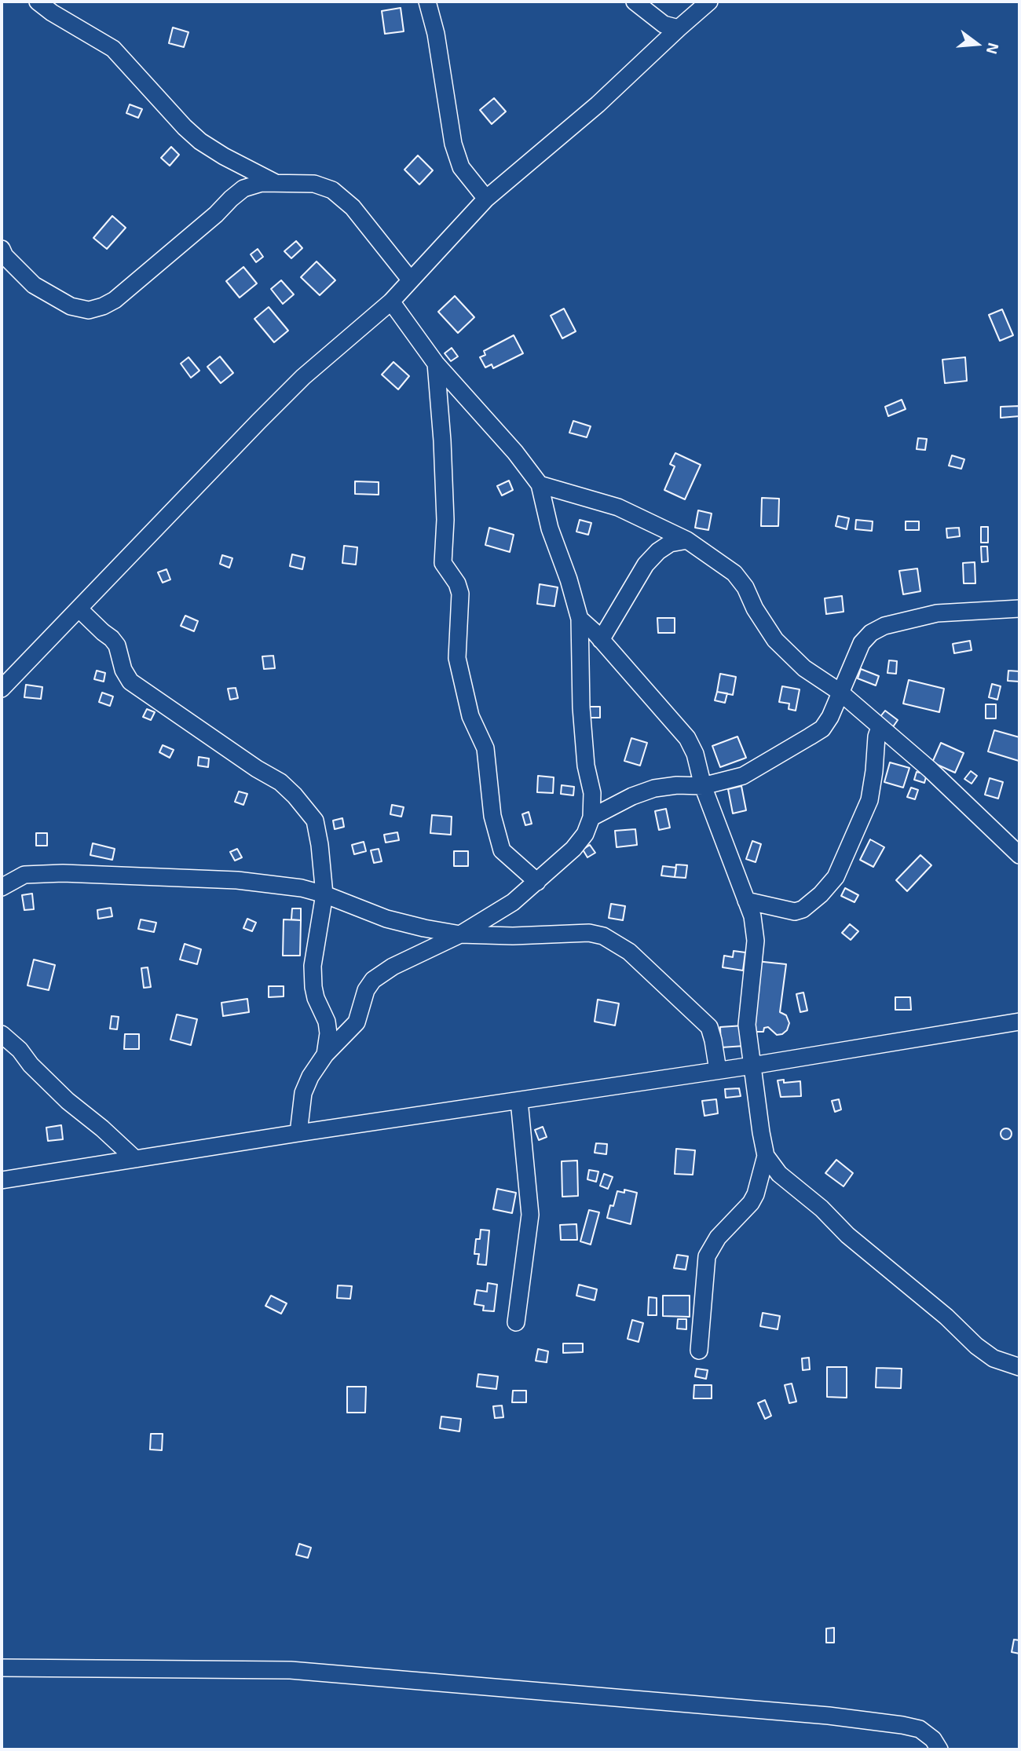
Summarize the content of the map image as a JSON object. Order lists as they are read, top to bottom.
{
  "north": "right"
}
